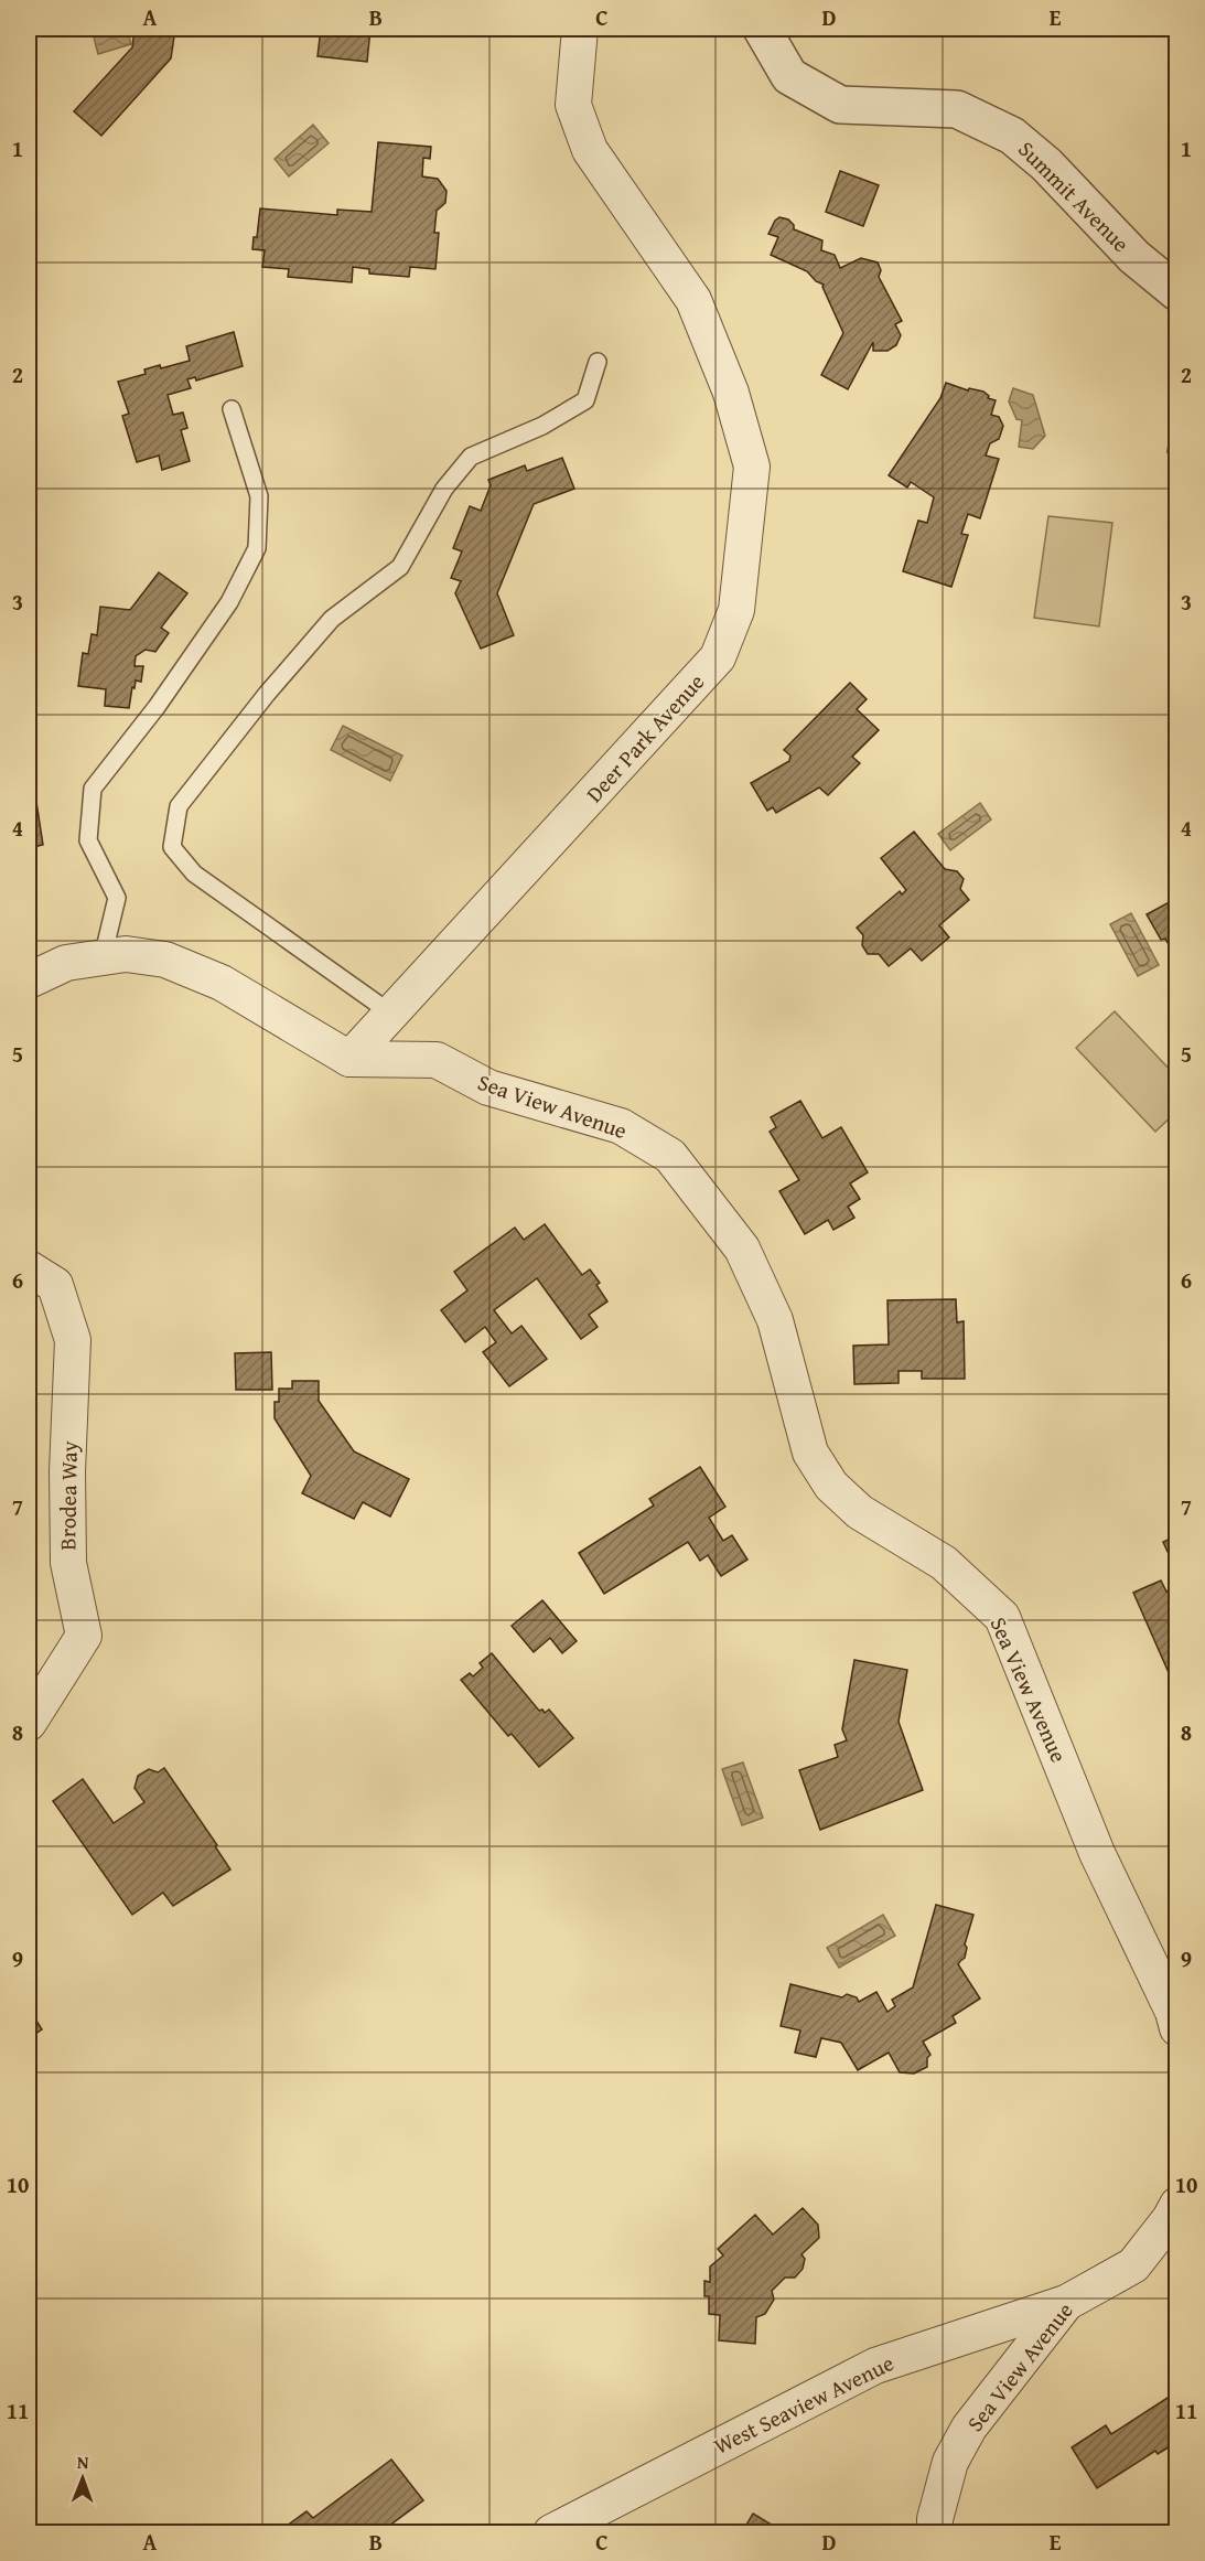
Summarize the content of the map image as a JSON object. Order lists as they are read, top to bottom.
{
  "streets": {
    "street": [
      "Summit Avenue",
      "Deer Park Avenue",
      "Sea View Avenue",
      "Brodea Way",
      "West Seaview Avenue"
    ]
  },
  "crossings": [
    ["Deer Park Avenue", "Sea View Avenue"],
    ["Sea View Avenue", "West Seaview Avenue"]
  ],
  "north": "top",
  "grid": {
    "columns": [
      "A",
      "B",
      "C",
      "D",
      "E"
    ],
    "rows": [
      "1",
      "2",
      "3",
      "4",
      "5",
      "6",
      "7",
      "8",
      "9",
      "10",
      "11"
    ]
  }
}
